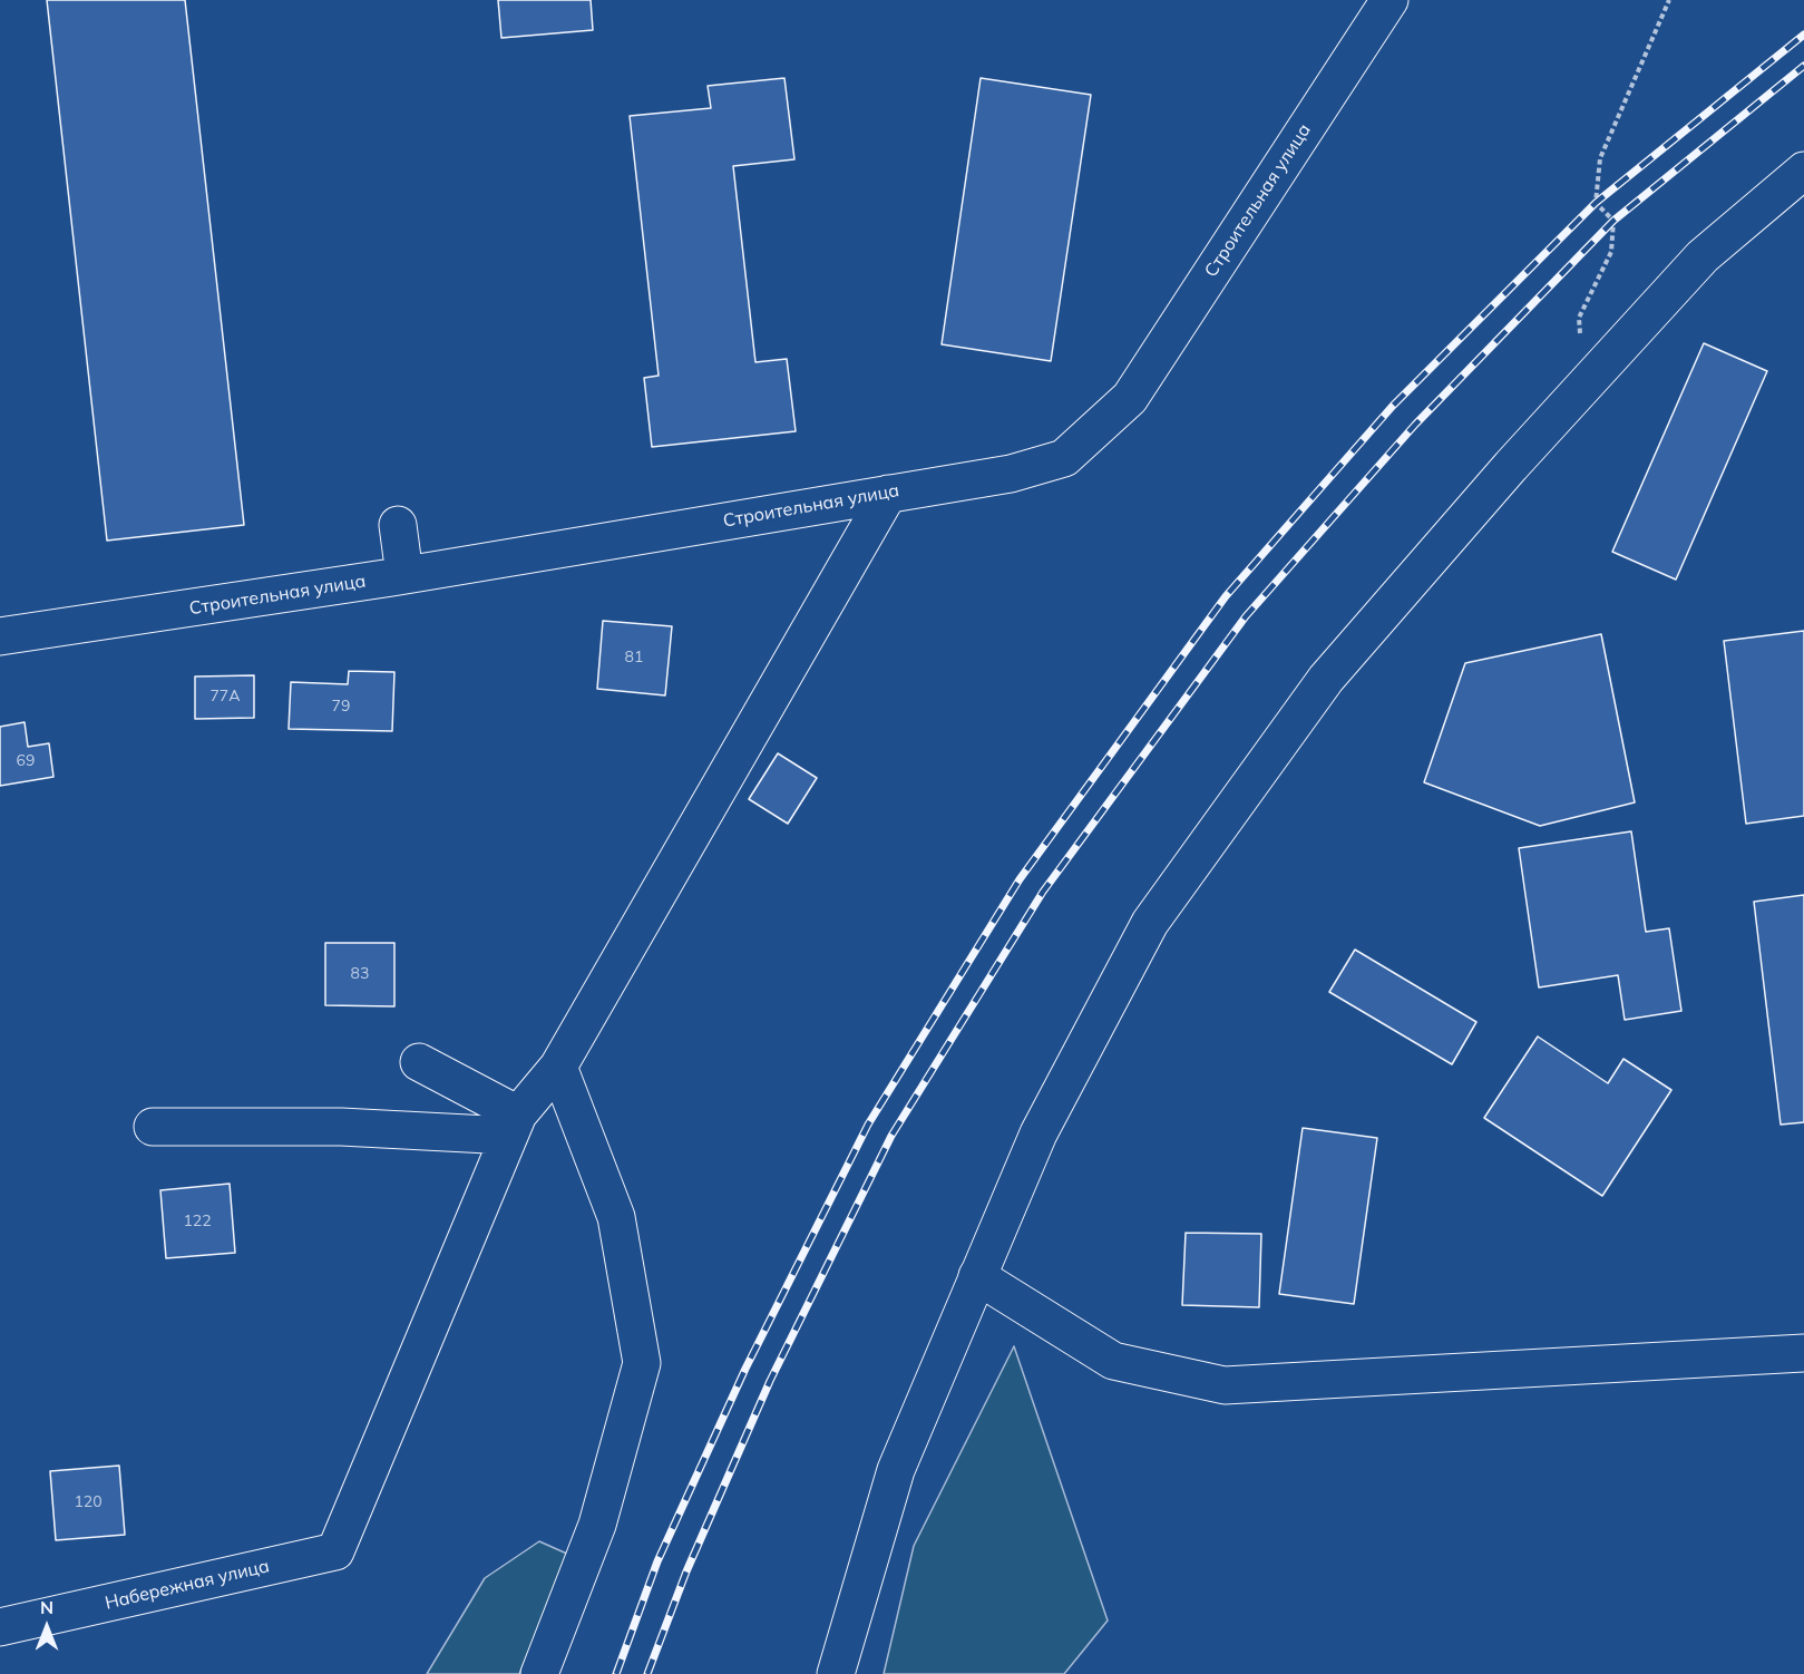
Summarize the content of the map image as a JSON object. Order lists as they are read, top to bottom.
{
  "streets": {
    "street": ["Строительная улица", "Набережная улица"]
  },
  "house_numbers": [
    "81",
    "77А",
    "79",
    "69",
    "83",
    "122",
    "120"
  ],
  "north": "top"
}
